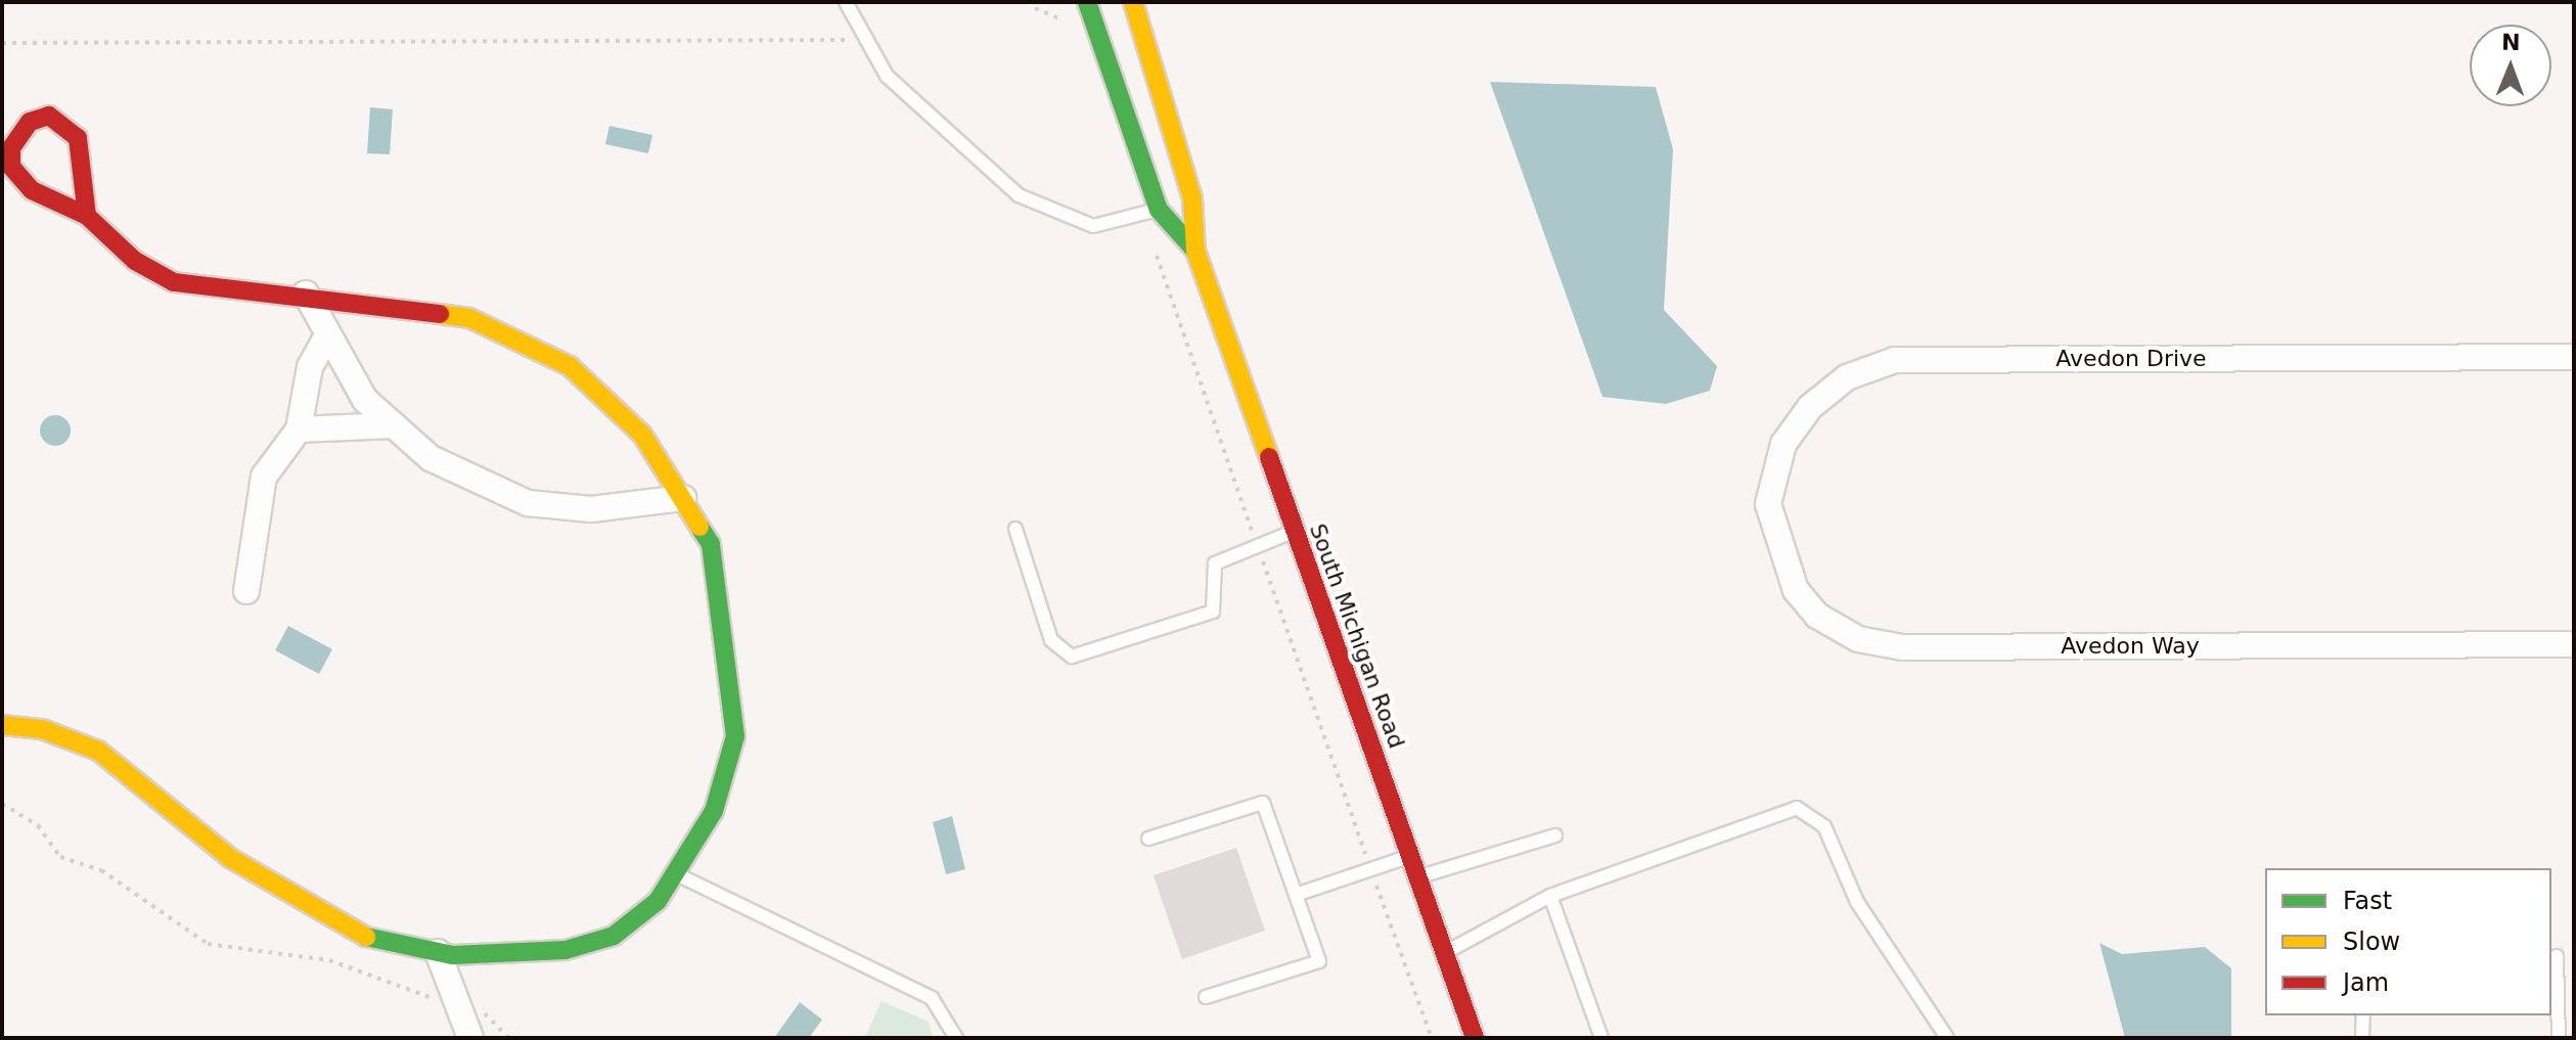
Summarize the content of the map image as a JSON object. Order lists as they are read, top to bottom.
{
  "streets": {
    "street": ["Avedon Drive", "South Michigan Road", "Avedon Way"]
  },
  "crossings": [
    ["Avedon Drive", "Avedon Way"]
  ],
  "legend": ["Fast", "Slow", "Jam"],
  "north": "top"
}
